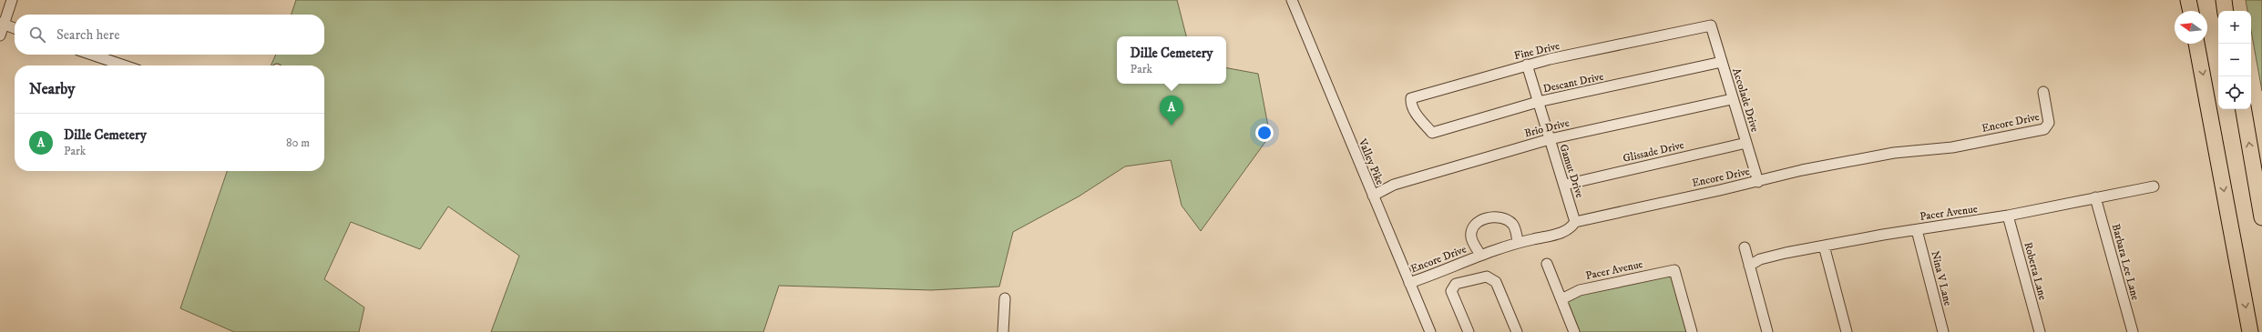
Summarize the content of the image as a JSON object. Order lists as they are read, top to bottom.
{
  "streets": {
    "street": [
      "Fine Drive",
      "Descant Drive",
      "Accolade Drive",
      "Encore Drive",
      "Brio Drive",
      "Glissade Drive",
      "Valley Pike",
      "Gamut Drive",
      "Pacer Avenue",
      "Barbara Lee Lane",
      "Roberta Lane",
      "Nina V Lane"
    ]
  },
  "crossings": [
    ["Fine Drive", "Descant Drive"],
    ["Fine Drive", "Accolade Drive"],
    ["Fine Drive", "Gamut Drive"],
    ["Descant Drive", "Accolade Drive"],
    ["Descant Drive", "Gamut Drive"],
    ["Accolade Drive", "Encore Drive"],
    ["Accolade Drive", "Brio Drive"],
    ["Accolade Drive", "Glissade Drive"],
    ["Encore Drive", "Valley Pike"],
    ["Encore Drive", "Gamut Drive"],
    ["Brio Drive", "Valley Pike"],
    ["Brio Drive", "Gamut Drive"],
    ["Glissade Drive", "Gamut Drive"],
    ["Pacer Avenue", "Barbara Lee Lane"],
    ["Pacer Avenue", "Roberta Lane"],
    ["Pacer Avenue", "Nina V Lane"]
  ],
  "north": "left",
  "page": {
    "map_buttons": ["+", "−"],
    "search": "Search here",
    "popup": ["Dille Cemetery", "Park"],
    "heading": "Nearby",
    "pins": "A",
    "list": [
      {
        "mark": "A",
        "name": "Dille Cemetery",
        "note": "Park",
        "value": "80 m"
      }
    ]
  }
}
